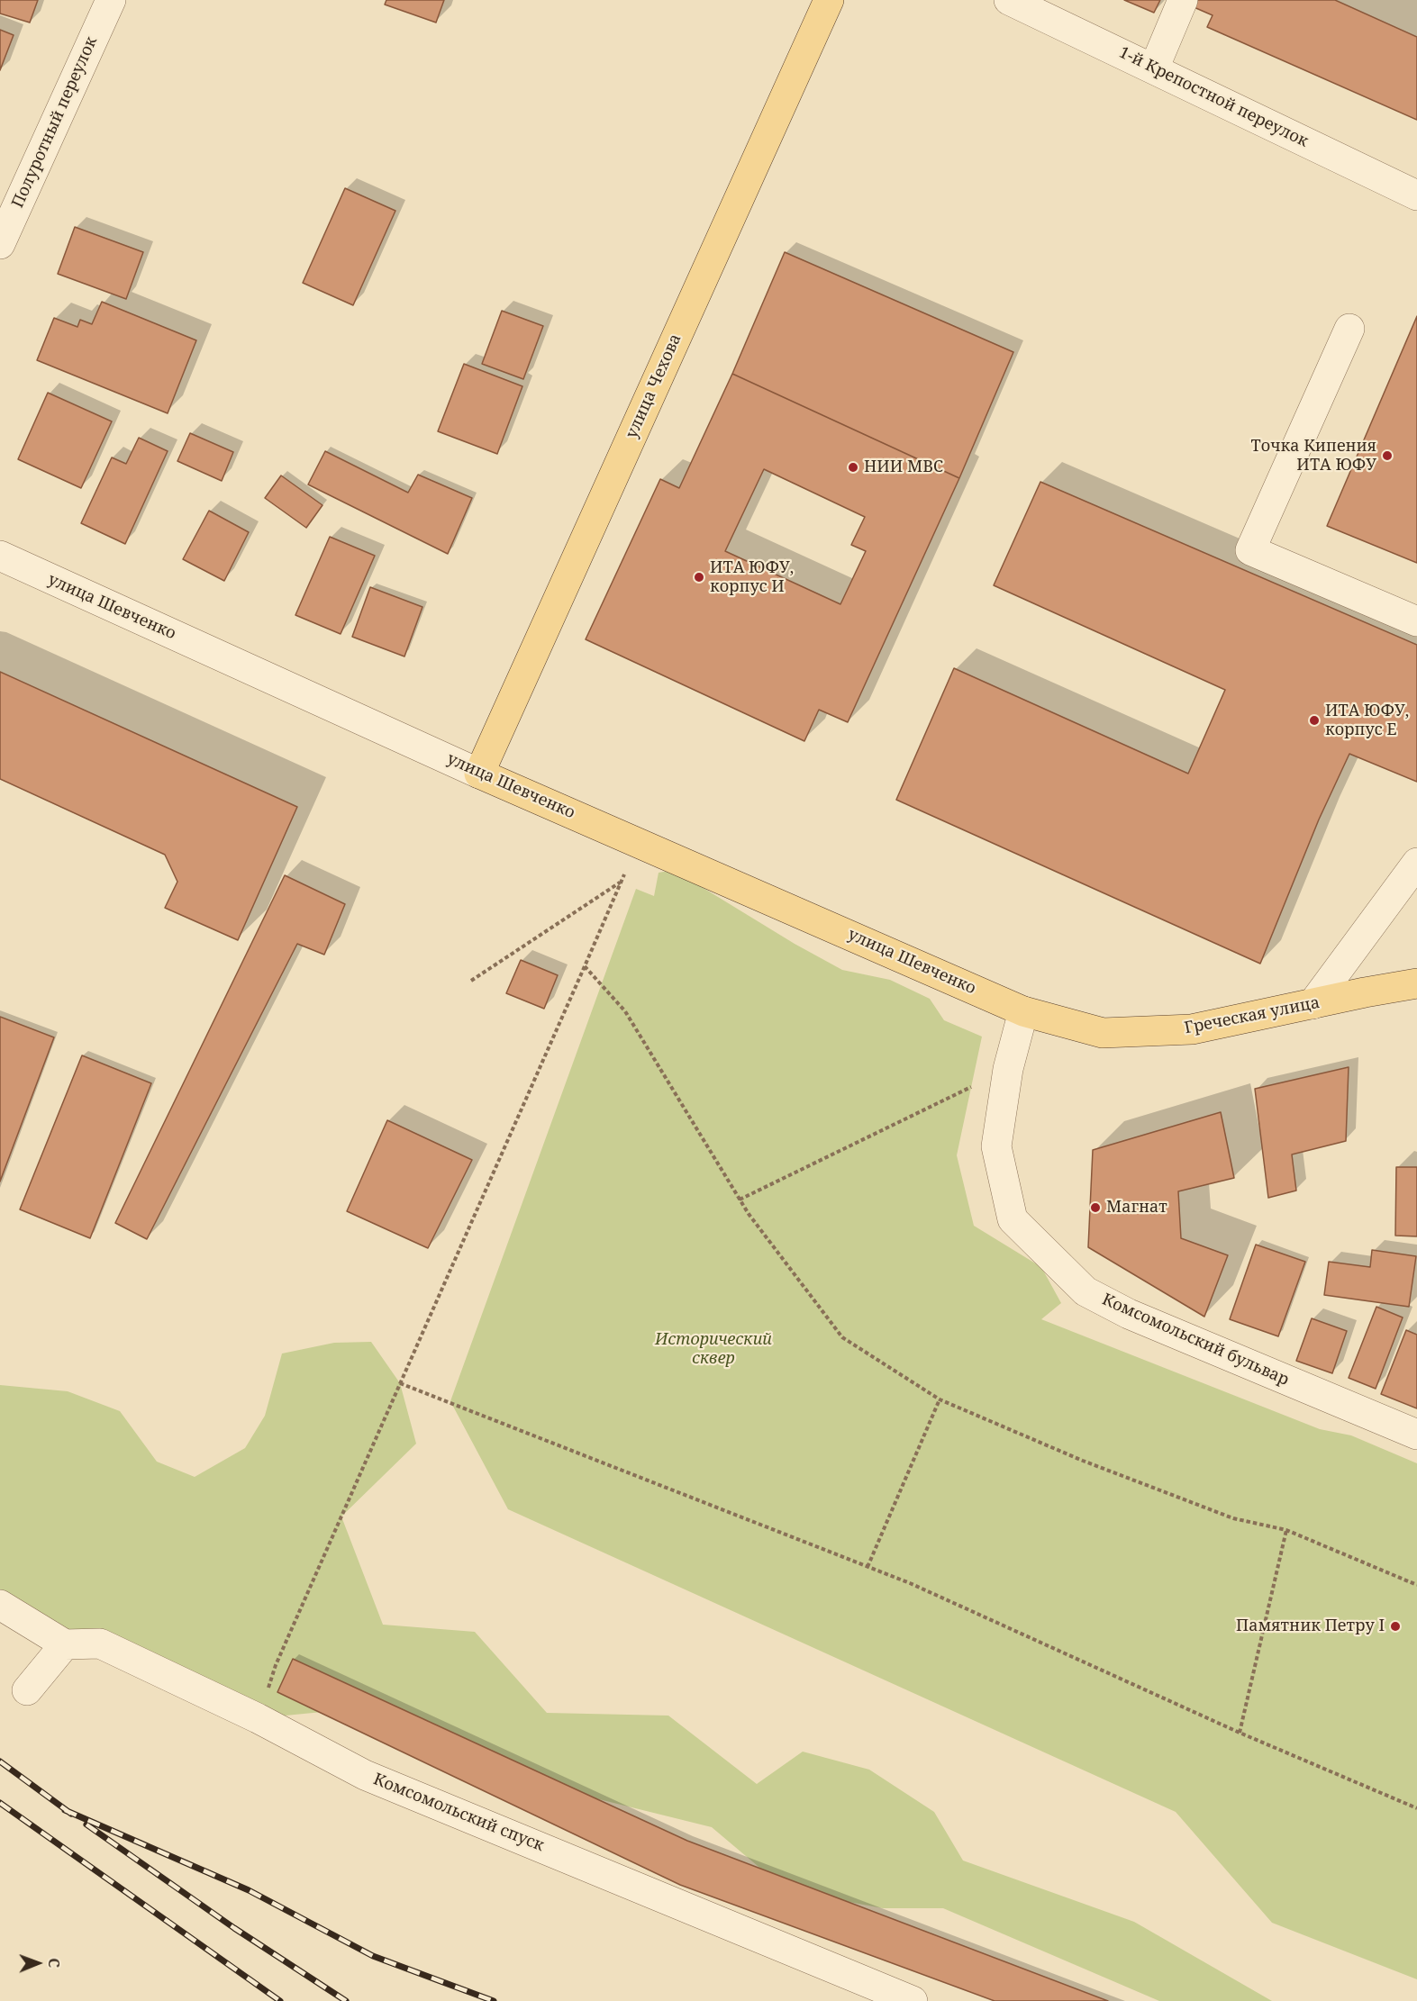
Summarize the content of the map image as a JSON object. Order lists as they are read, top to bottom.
{
  "streets": {
    "main road": ["улица Чехова", "улица Шевченко", "Греческая улица"],
    "street": [
      "1-й Крепостной переулок",
      "Полуротный переулок",
      "Комсомольский бульвар",
      "Комсомольский спуск"
    ]
  },
  "crossings": [
    ["улица Чехова", "улица Шевченко"],
    ["улица Шевченко", "Греческая улица"],
    ["улица Шевченко", "Комсомольский бульвар"],
    ["Греческая улица", "Комсомольский бульвар"]
  ],
  "parks": ["Исторический сквер"],
  "places": [
    "Точка Кипения ИТА ЮФУ",
    "НИИ МВС",
    "ИТА ЮФУ, корпус И",
    "ИТА ЮФУ, корпус Е",
    "Магнат",
    "Памятник Петру I"
  ],
  "north": "right"
}
